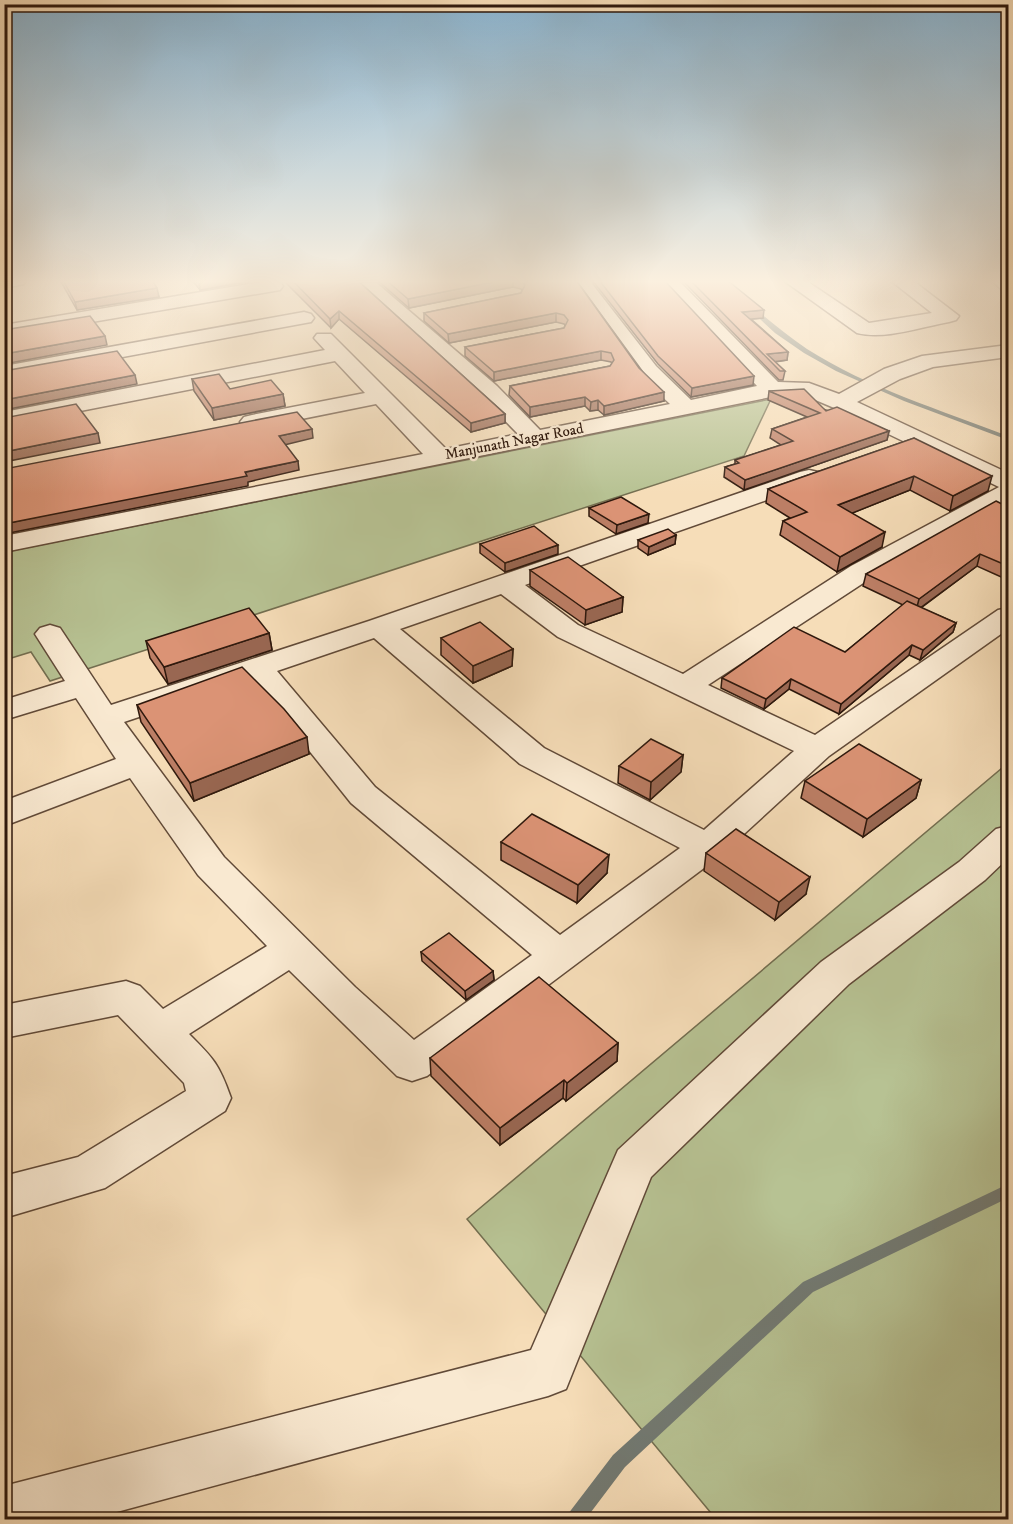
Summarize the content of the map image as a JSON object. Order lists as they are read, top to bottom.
{
  "streets": {
    "street": ["Manjunath Nagar Road"]
  }
}
